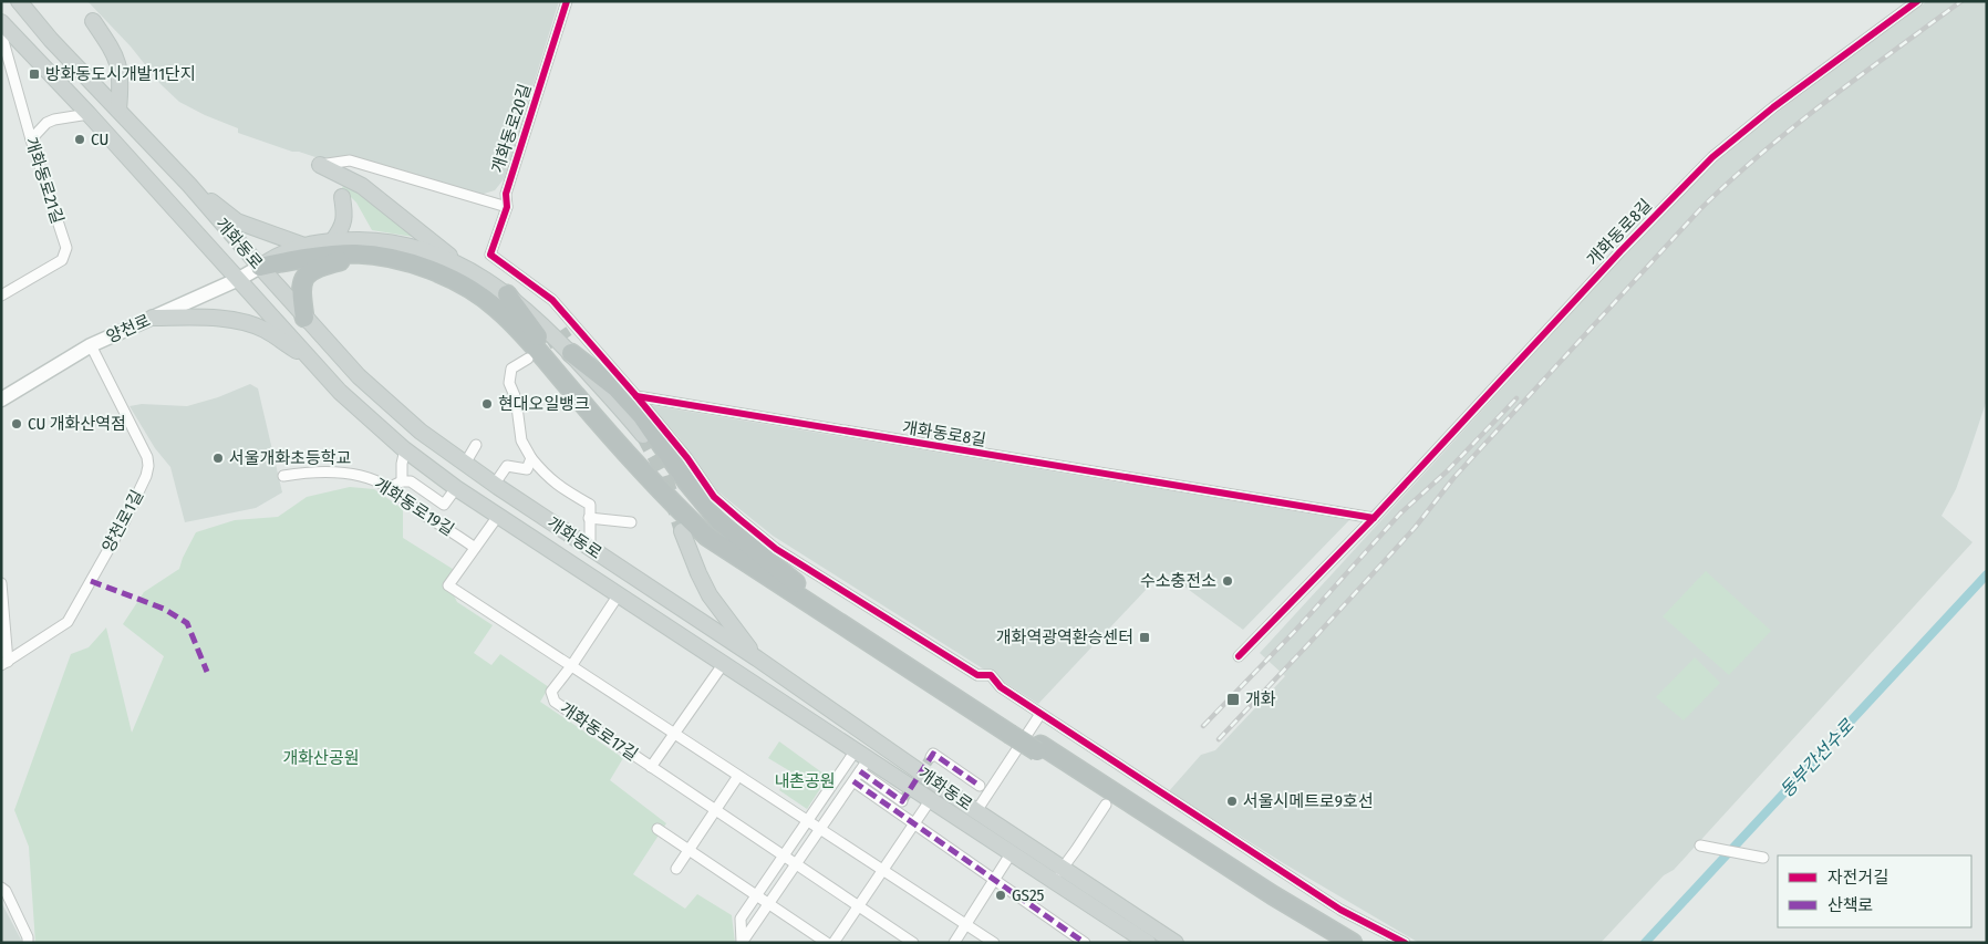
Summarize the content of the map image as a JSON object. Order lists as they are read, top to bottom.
{
  "streets": {
    "main road": ["개화동로", "양천로"],
    "street": [
      "개화동로20길",
      "개화동로21길",
      "개화동로8길",
      "개화동로19길",
      "양천로1길",
      "개화동로17길"
    ]
  },
  "crossings": [
    ["개화동로20길", "개화동로8길"],
    ["개화동로", "양천로"],
    ["개화동로", "개화동로17길"],
    ["양천로", "양천로1길"]
  ],
  "water": ["동부간선수로"],
  "parks": ["개화산공원", "내촌공원"],
  "places": {
    "transit": ["방화동도시개발11단지", "개화역광역환승센터", "개화"],
    "other": [
      "CU",
      "현대오일뱅크",
      "CU 개화산역점",
      "서울개화초등학교",
      "수소충전소",
      "서울시메트로9호선",
      "GS25"
    ]
  },
  "legend": ["자전거길", "산책로"]
}
